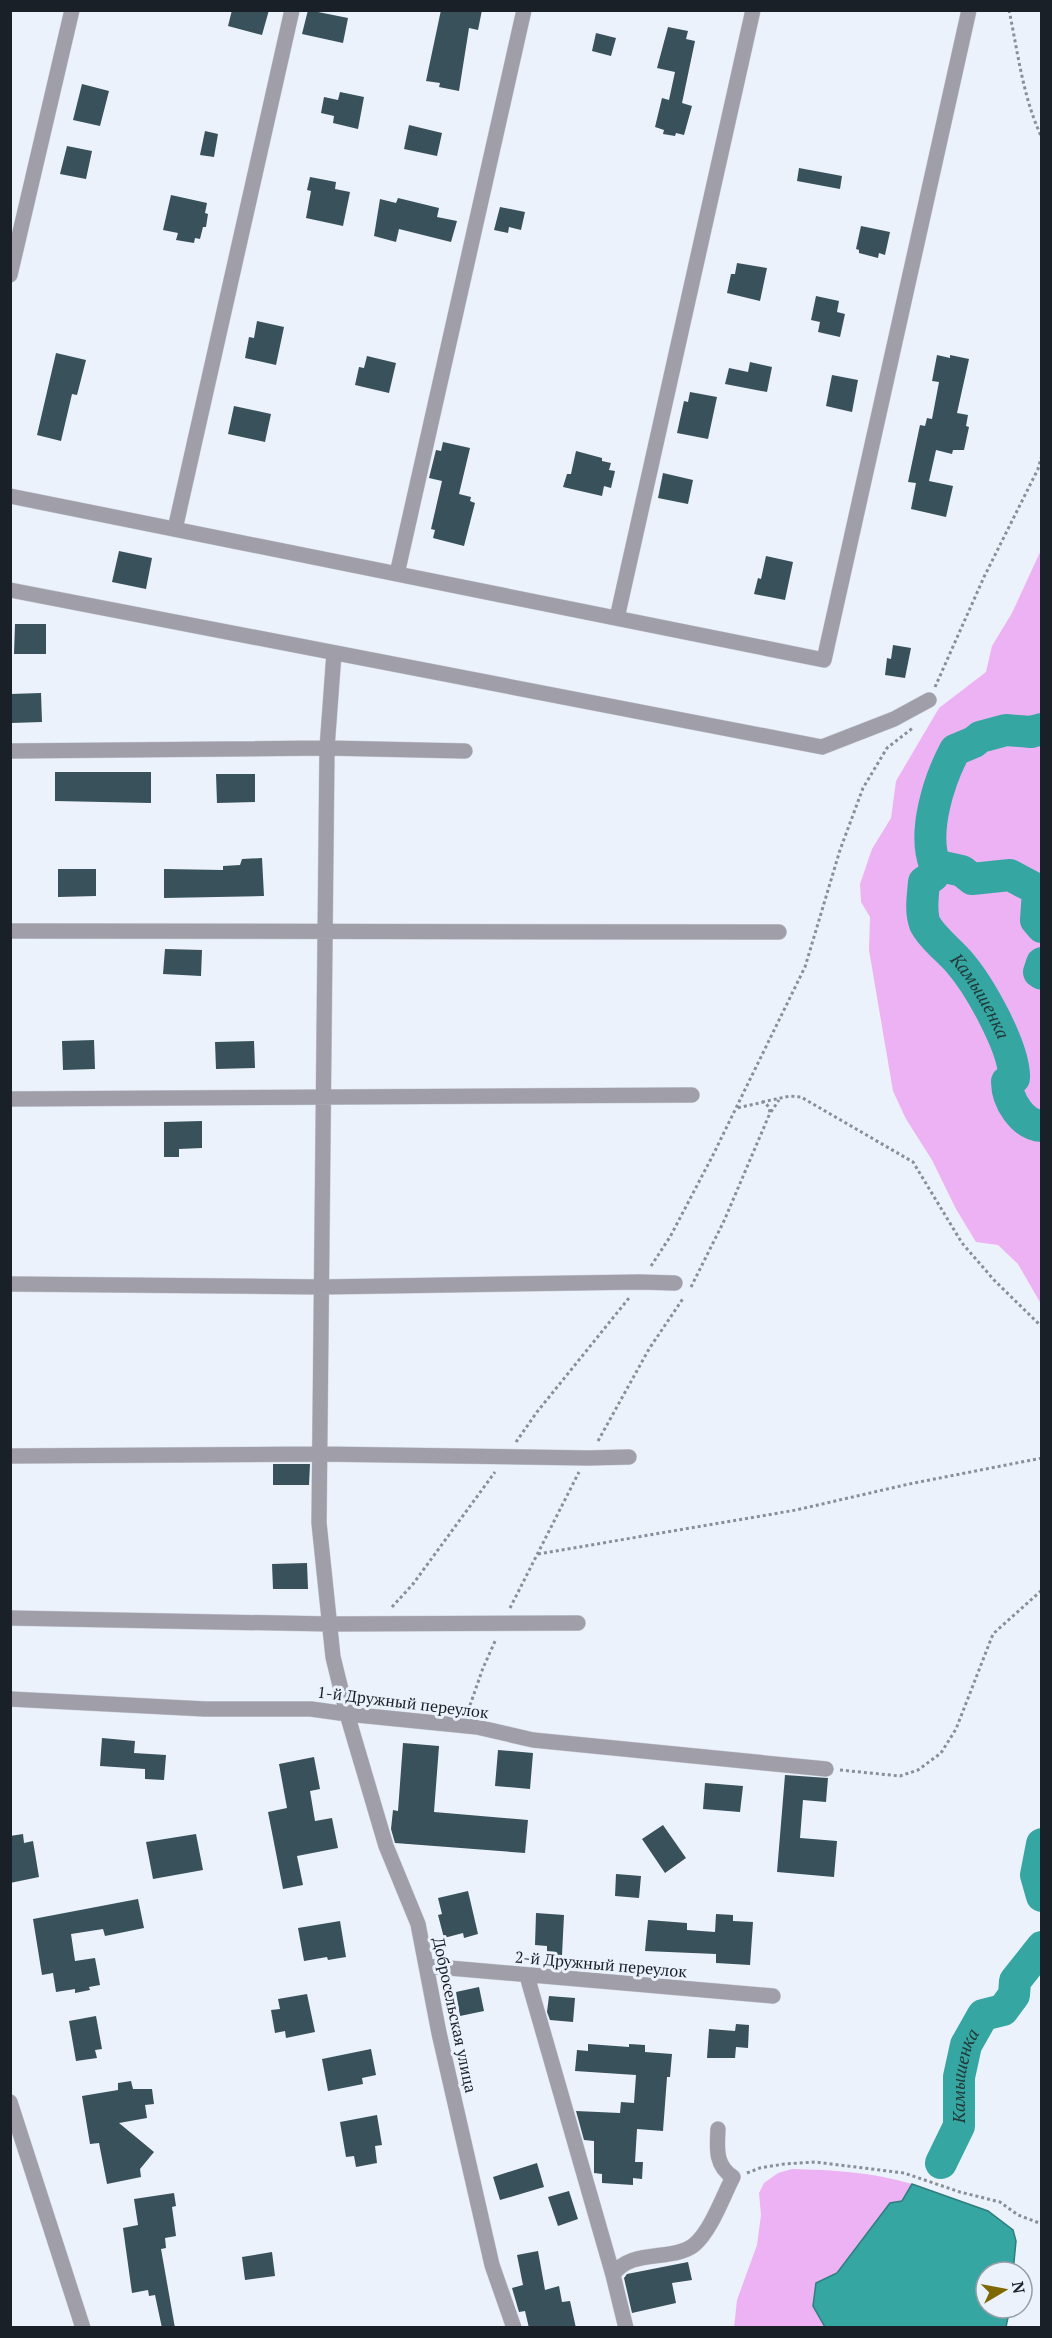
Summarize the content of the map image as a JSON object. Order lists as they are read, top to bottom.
{
  "streets": {
    "street": ["1-й Дружный переулок", "2-й Дружный переулок", "Добросельская улица"]
  },
  "crossings": [
    ["1-й Дружный переулок", "Добросельская улица"],
    ["2-й Дружный переулок", "Добросельская улица"]
  ],
  "water": ["Камышенка"],
  "north": "right"
}
